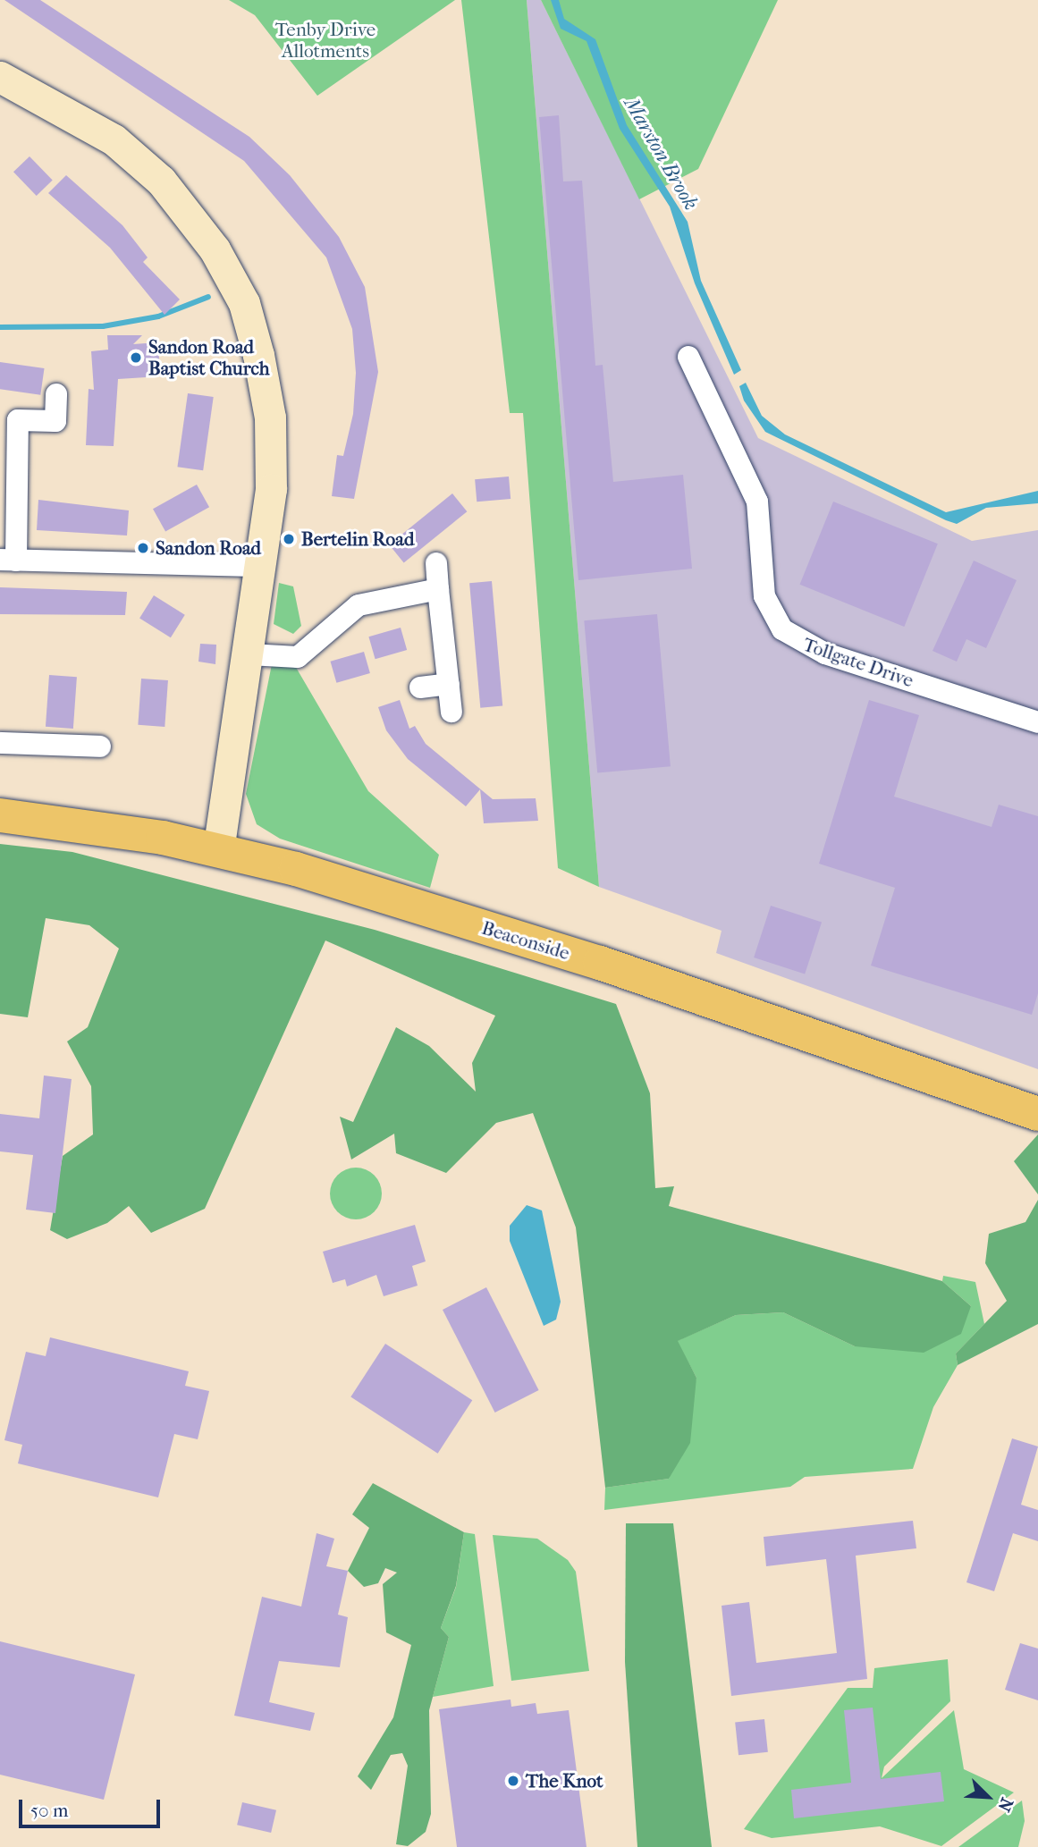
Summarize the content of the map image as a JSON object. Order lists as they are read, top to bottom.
{
  "streets": {
    "highway": ["Beaconside"],
    "street": ["Tollgate Drive"]
  },
  "water": ["Marston Brook"],
  "parks": ["Tenby Drive Allotments"],
  "places": [
    "Sandon Road Baptist Church",
    "Bertelin Road",
    "Sandon Road",
    "The Knot"
  ],
  "scale_bar": "50 m",
  "north": "bottom right"
}
